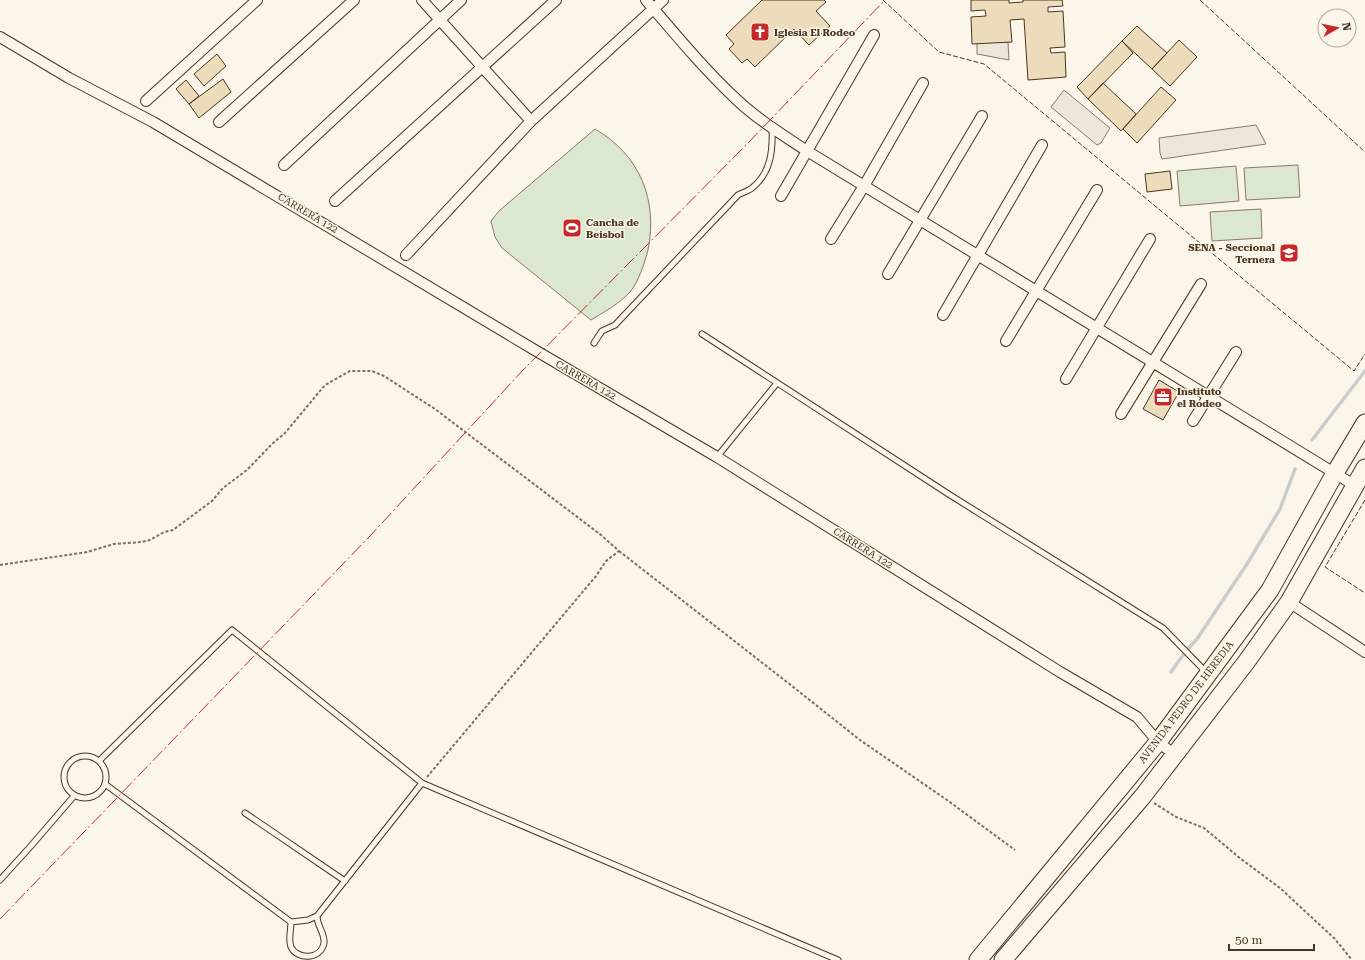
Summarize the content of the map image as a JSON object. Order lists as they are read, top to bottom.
{
  "streets": {
    "highway": ["AVENIDA PEDRO DE HEREDIA"],
    "street": ["CARRERA 122"]
  },
  "crossings": [
    ["CARRERA 122", "AVENIDA PEDRO DE HEREDIA"]
  ],
  "places": {
    "church": ["Iglesia El Rodeo"],
    "sports": ["Cancha de Beisbol"],
    "school or university": ["SENA - Seccional Ternera"],
    "office": ["Instituto el Rodeo"]
  },
  "scale_bar": "50 m",
  "north": "right"
}
